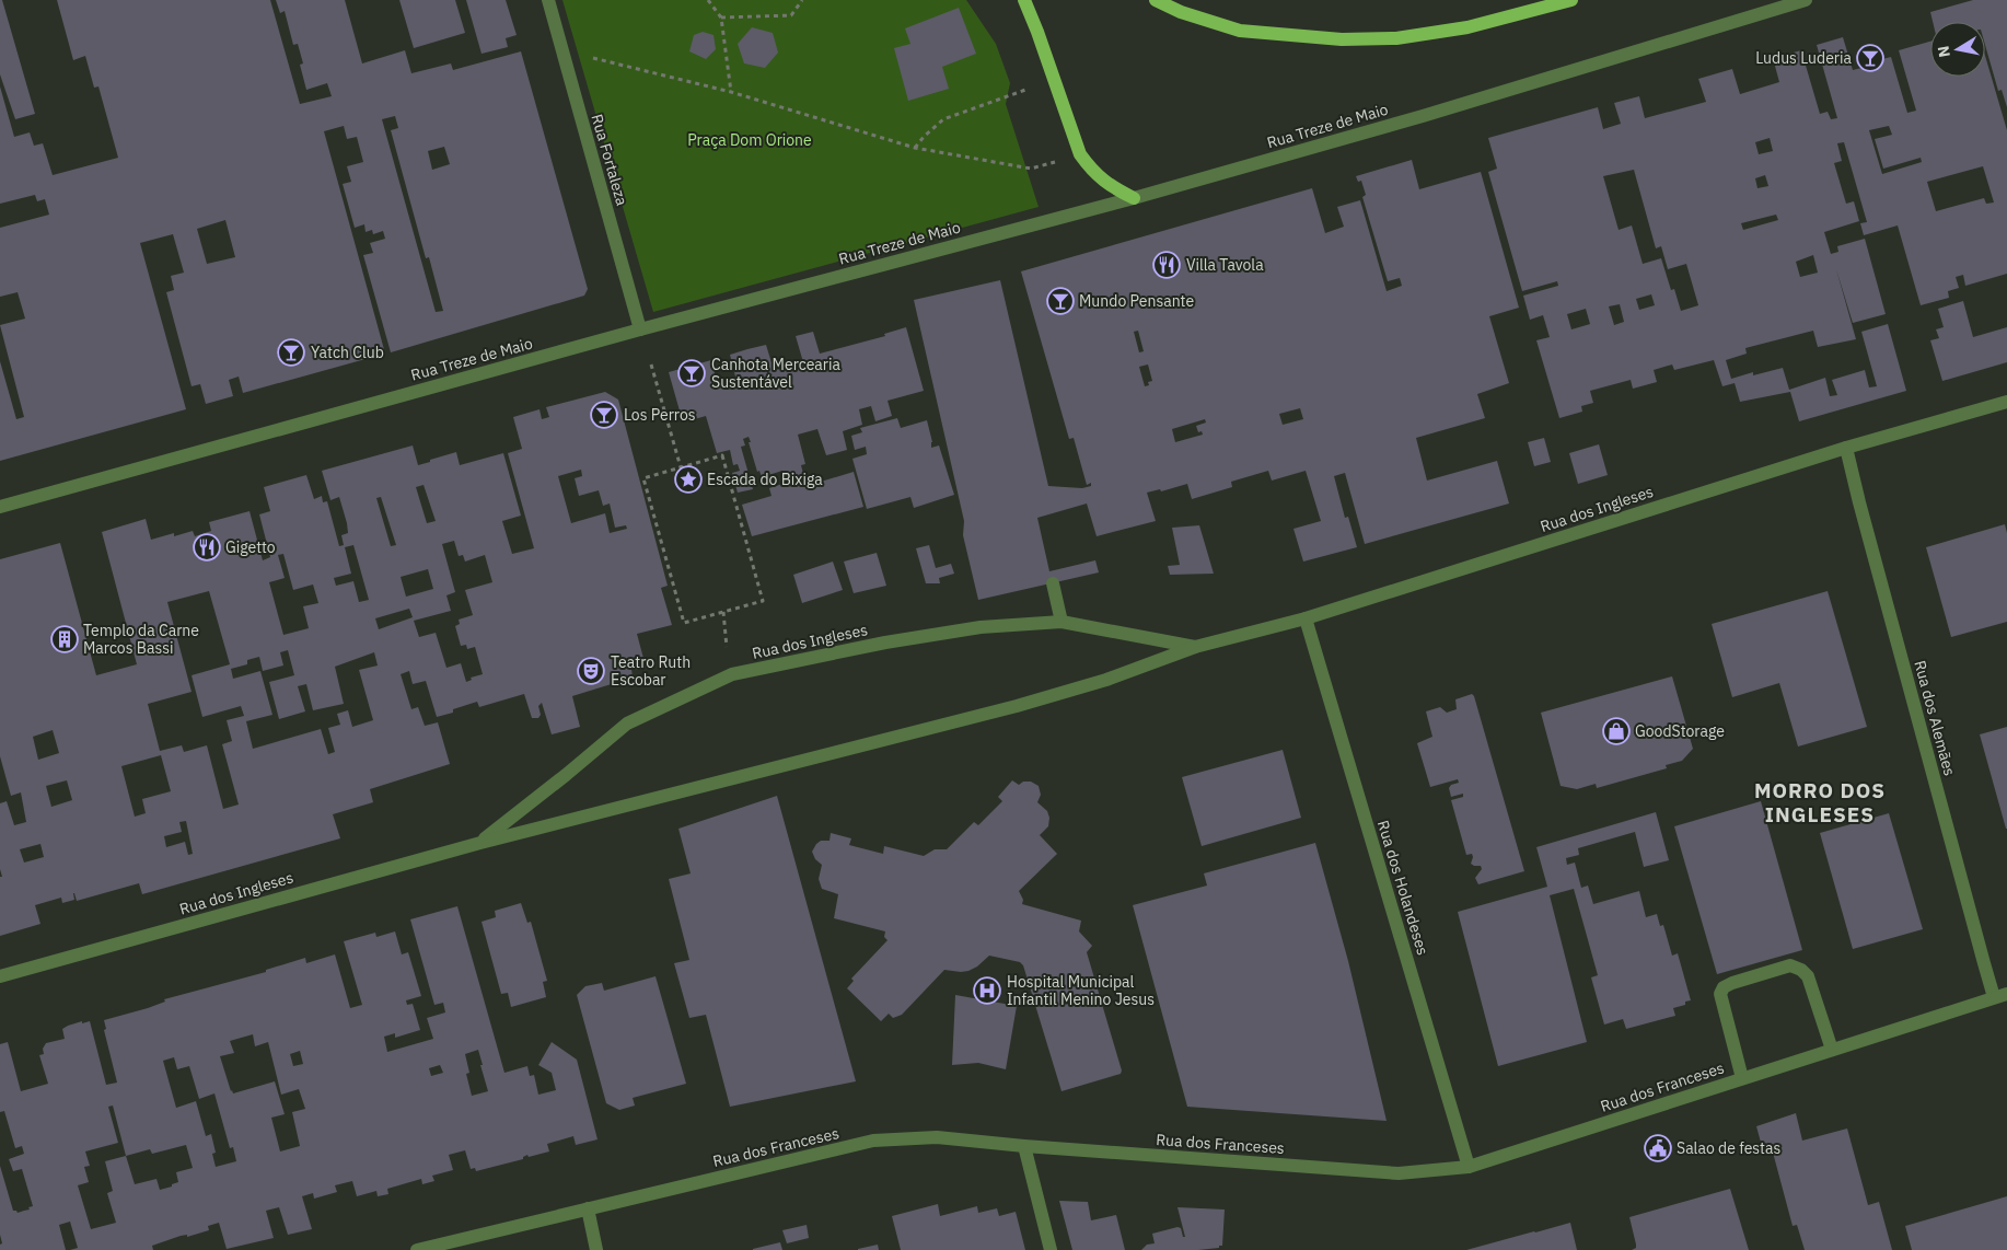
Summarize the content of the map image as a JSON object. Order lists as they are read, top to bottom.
{
  "streets": {
    "street": [
      "Rua Treze de Maio",
      "Rua Fortaleza",
      "Rua dos Ingleses",
      "Rua dos Alemães",
      "Rua dos Holandeses",
      "Rua dos Franceses"
    ]
  },
  "crossings": [
    ["Rua Treze de Maio", "Rua Fortaleza"],
    ["Rua dos Ingleses", "Rua dos Alemães"],
    ["Rua dos Ingleses", "Rua dos Holandeses"],
    ["Rua dos Alemães", "Rua dos Franceses"],
    ["Rua dos Holandeses", "Rua dos Franceses"]
  ],
  "districts": ["MORRO DOS INGLESES"],
  "parks": ["Praça Dom Orione"],
  "places": {
    "bar": [
      "Ludus Luderia",
      "Mundo Pensante",
      "Yatch Club",
      "Canhota Mercearia Sustentável",
      "Los Perros"
    ],
    "restaurant": ["Villa Tavola", "Gigetto"],
    "place": ["Escada do Bixiga"],
    "building": ["Templo da Carne Marcos Bassi"],
    "theatre": ["Teatro Ruth Escobar"],
    "shop": ["GoodStorage"],
    "hospital": ["Hospital Municipal Infantil Menino Jesus"],
    "public building": ["Salao de festas"]
  },
  "north": "left"
}
